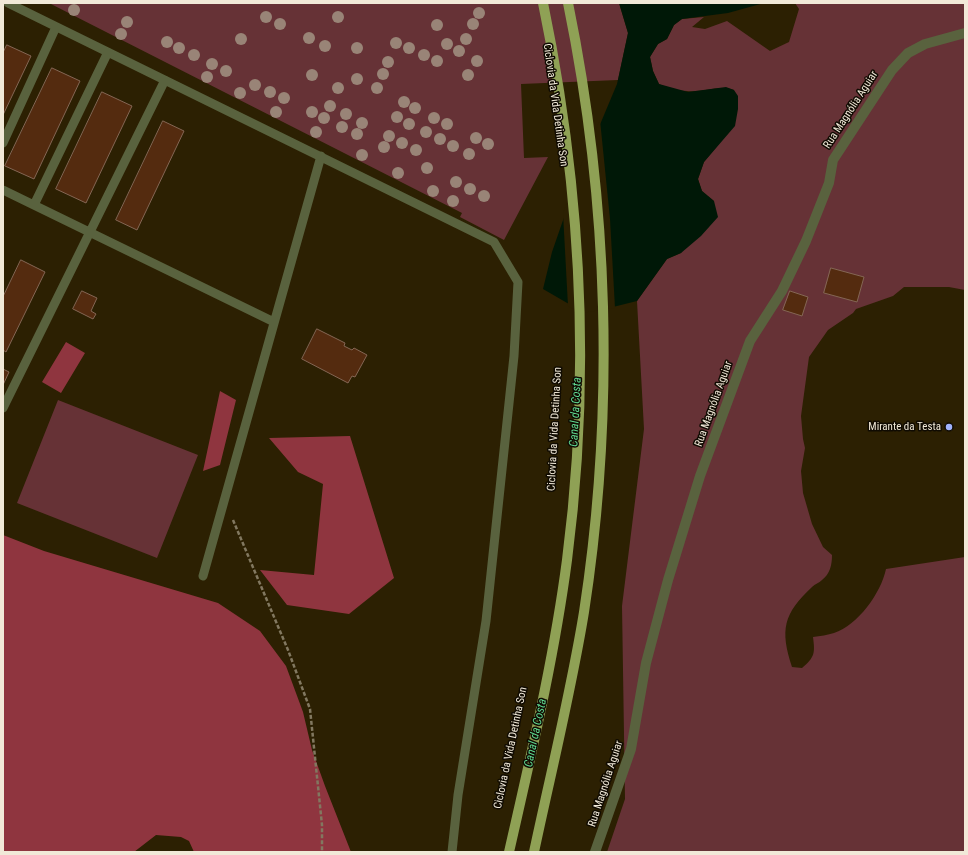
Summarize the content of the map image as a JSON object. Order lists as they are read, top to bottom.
{
  "streets": {
    "street": ["Rua Magnólia Aguiar"]
  },
  "water": ["Canal da Costa"],
  "places": ["Mirante da Testa"]
}
